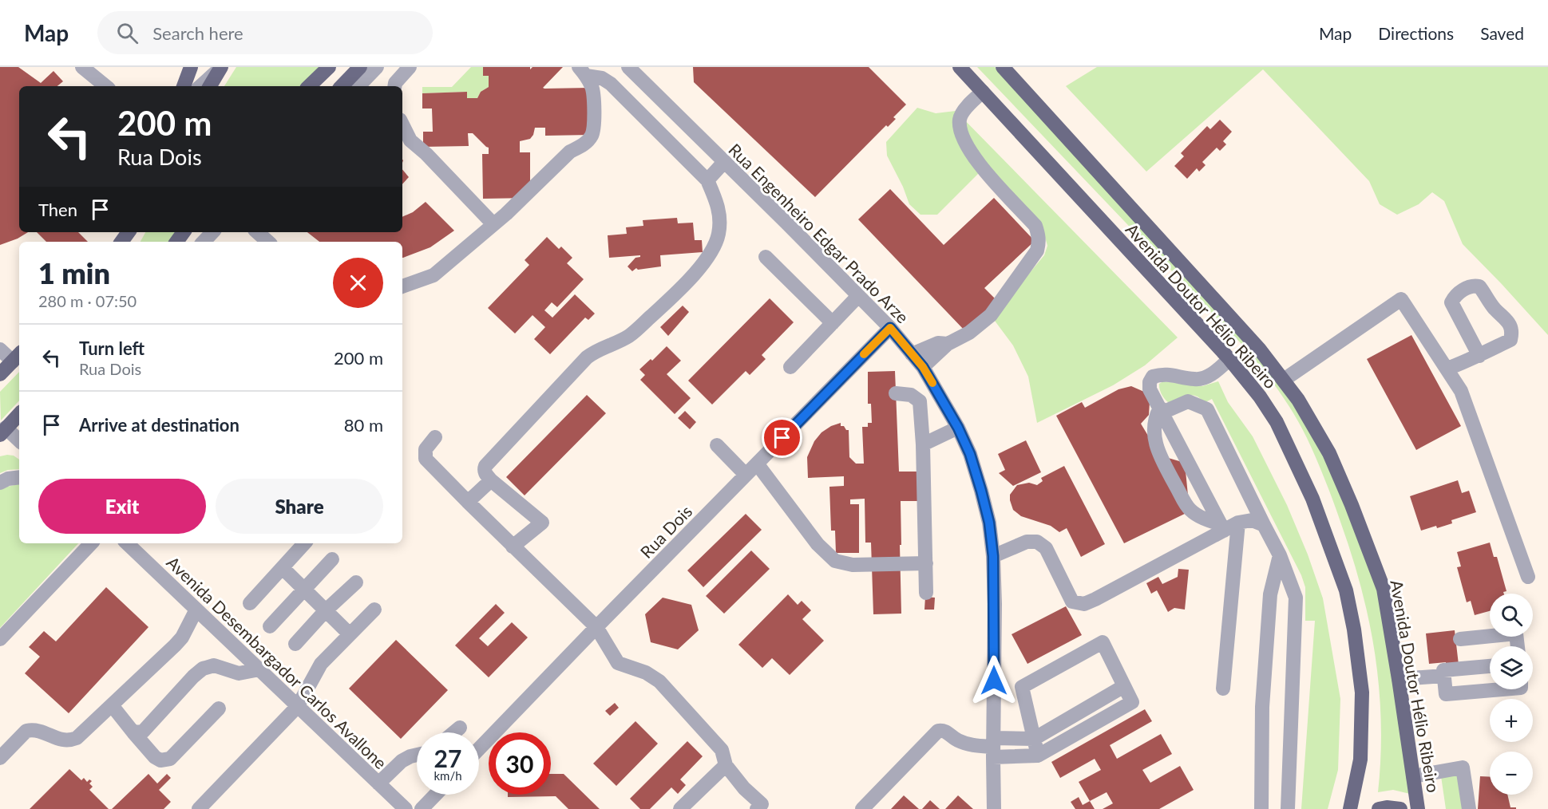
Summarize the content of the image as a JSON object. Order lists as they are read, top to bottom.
{
  "streets": {
    "main road": ["Avenida Doutor Hélio Ribeiro"],
    "street": ["Rua Engenheiro Edgar Prado Arze", "Rua Dois", "Avenida Desembargador Carlos Avallone"]
  },
  "crossings": [
    ["Rua Engenheiro Edgar Prado Arze", "Rua Dois"]
  ],
  "page": {
    "header": "Map",
    "search": "Search here",
    "nav": ["Map", "Directions", "Saved"],
    "turn": ["200 m", "Rua Dois"],
    "then": "Then",
    "heading": ["1 min", "280 m · 07:50"],
    "list": [
      {
        "name": "Turn left",
        "note": "Rua Dois",
        "value": "200 m"
      },
      {
        "name": "Arrive at destination",
        "value": "80 m"
      }
    ],
    "buttons": ["Exit", "Share"],
    "map_buttons": ["+", "−"],
    "speed": "27 km/h",
    "limit": "30"
  }
}
